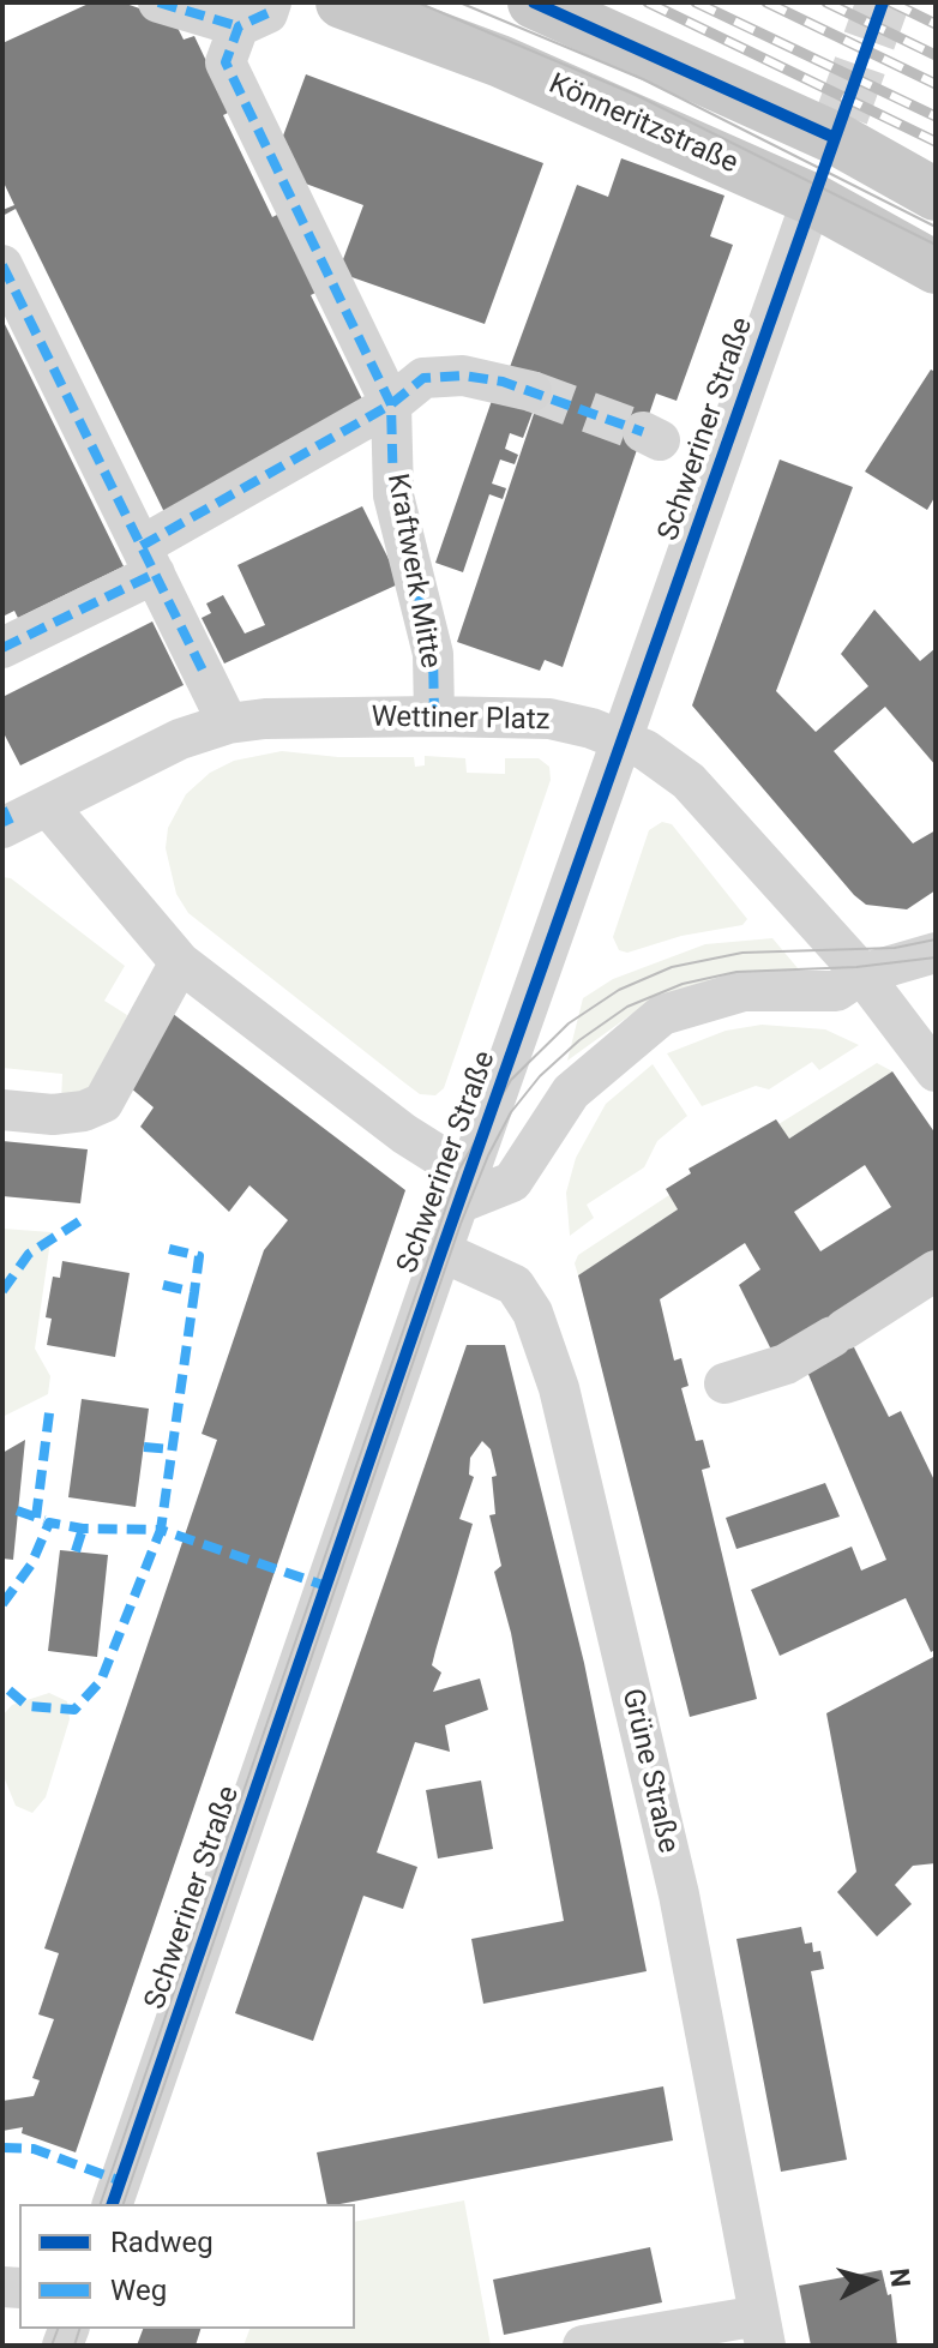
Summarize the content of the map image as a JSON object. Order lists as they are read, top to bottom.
{
  "streets": {
    "main road": ["Könneritzstraße", "Schweriner Straße"],
    "street": ["Kraftwerk Mitte", "Wettiner Platz", "Grüne Straße"]
  },
  "crossings": [
    ["Könneritzstraße", "Schweriner Straße"],
    ["Schweriner Straße", "Wettiner Platz"],
    ["Schweriner Straße", "Grüne Straße"],
    ["Kraftwerk Mitte", "Wettiner Platz"]
  ],
  "legend": ["Radweg", "Weg"],
  "north": "right"
}
